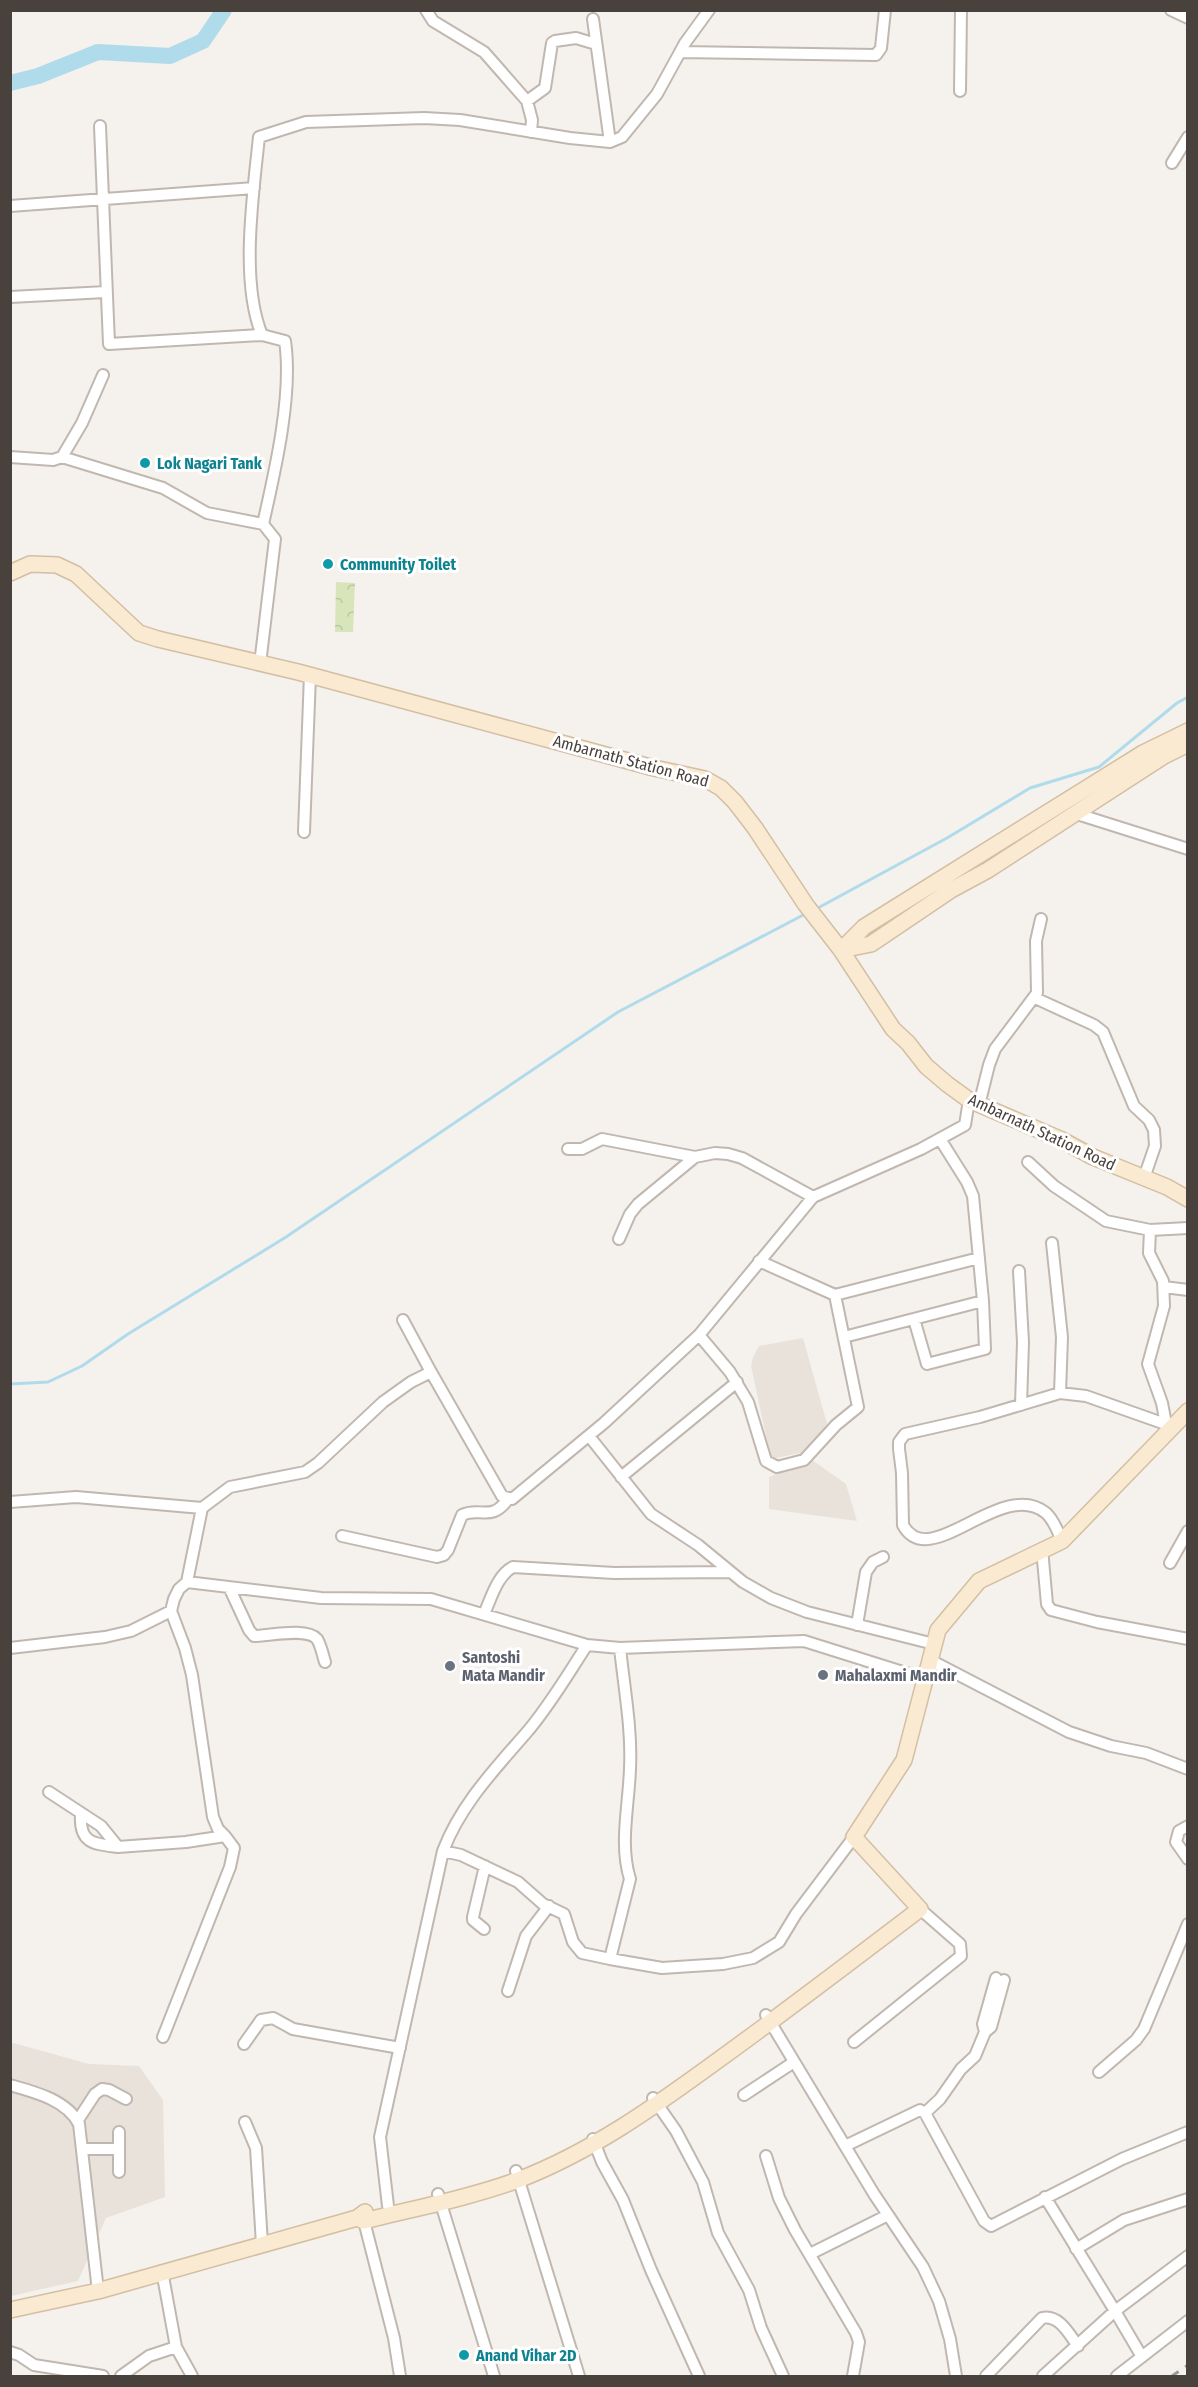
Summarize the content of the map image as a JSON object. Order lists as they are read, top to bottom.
{
  "streets": {
    "street": ["Ambarnath Station Road"]
  },
  "places": [
    "Lok Nagari Tank",
    "Community Toilet",
    "Santoshi Mata Mandir",
    "Mahalaxmi Mandir",
    "Anand Vihar 2D"
  ]
}
